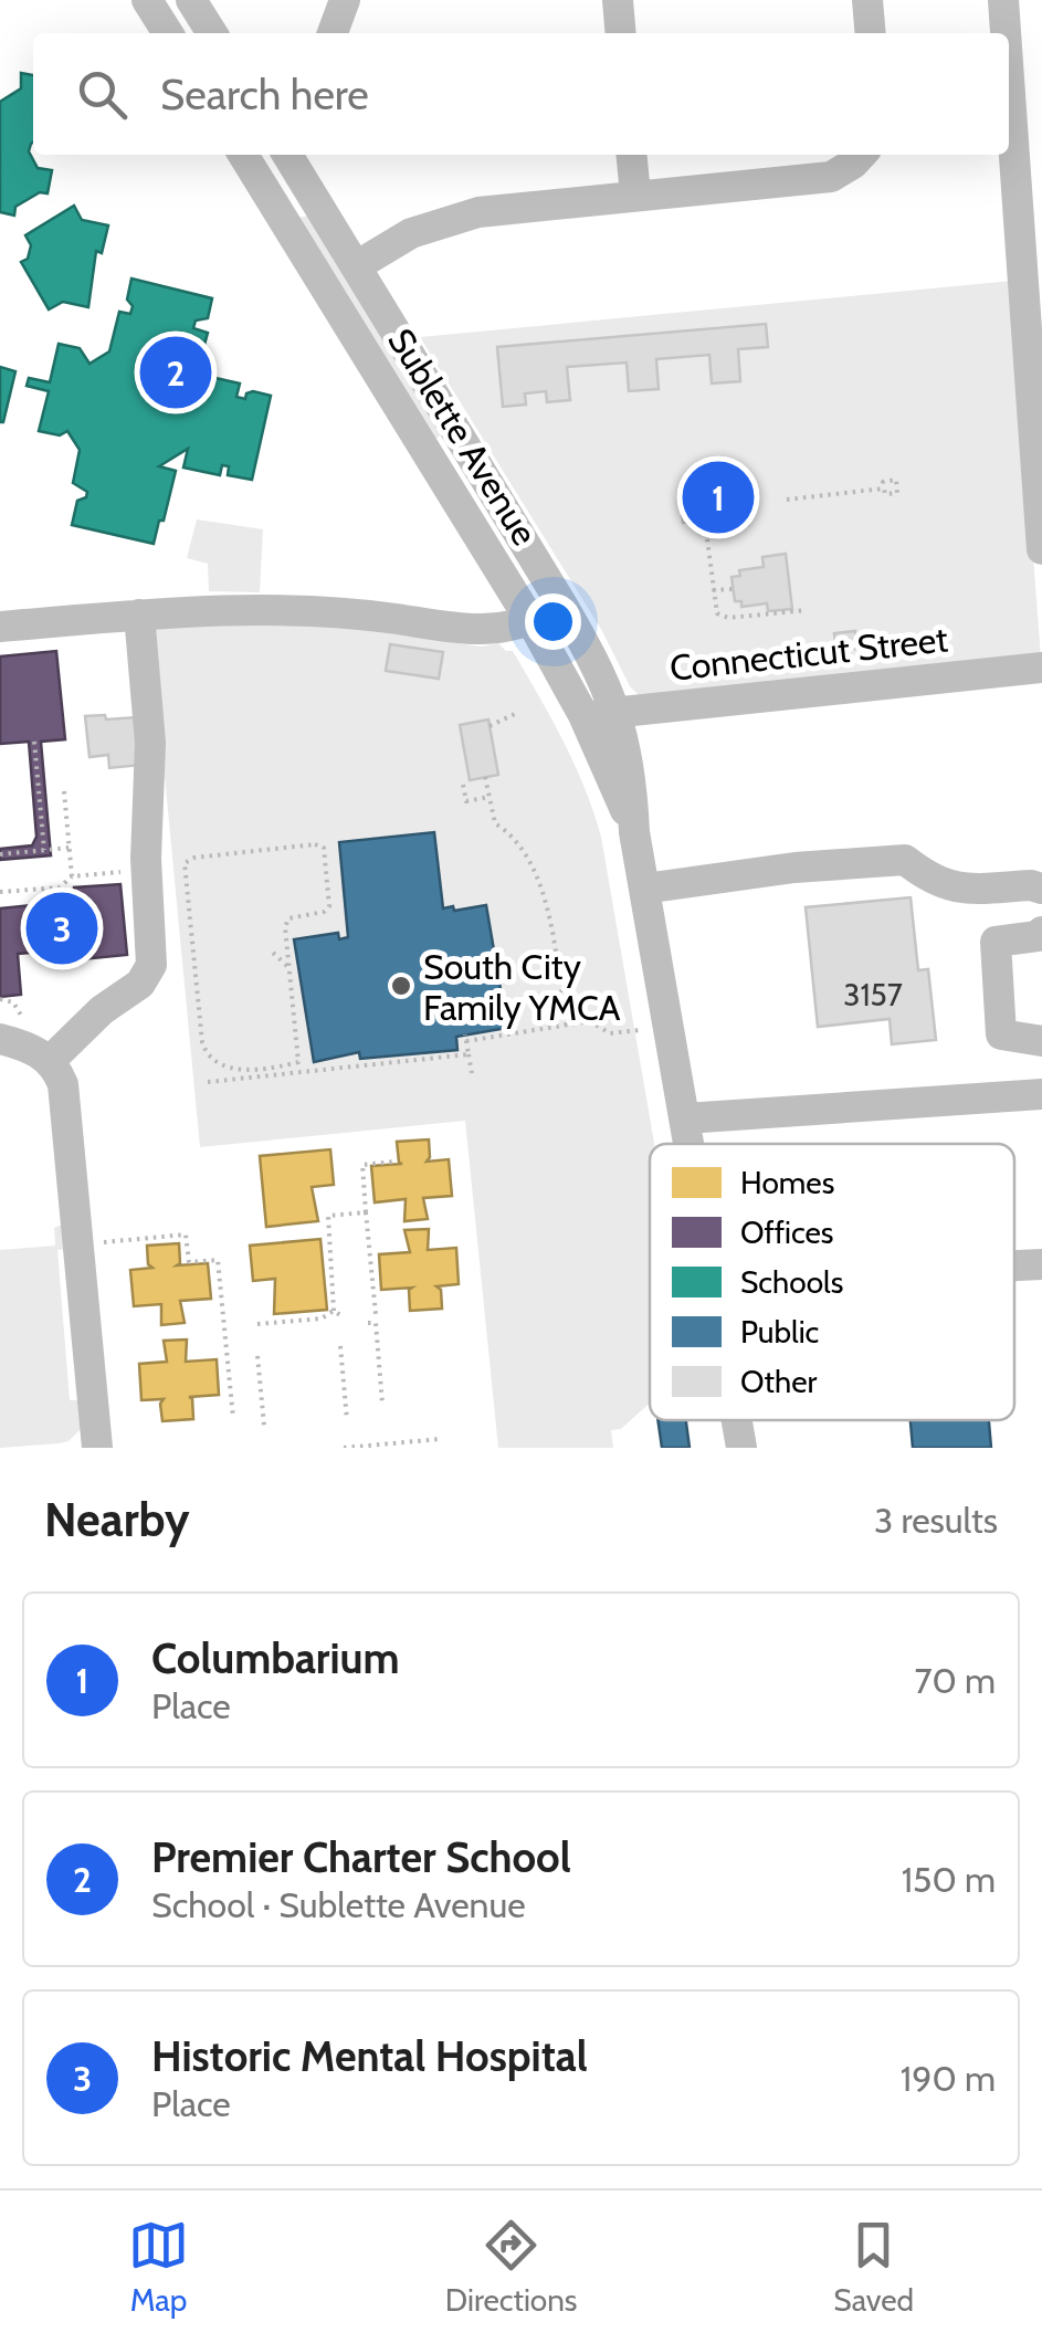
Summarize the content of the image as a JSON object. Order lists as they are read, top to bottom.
{
  "streets": {
    "street": ["Sublette Avenue", "Connecticut Street"]
  },
  "crossings": [
    ["Sublette Avenue", "Connecticut Street"]
  ],
  "places": ["South City Family YMCA"],
  "house_numbers": ["3157"],
  "legend": [
    "Homes",
    "Offices",
    "Schools",
    "Public",
    "Other"
  ],
  "page": {
    "search": "Search here",
    "pins": ["2", "1", "3"],
    "heading": ["Nearby", "3 results"],
    "list": [
      {
        "mark": "1",
        "name": "Columbarium",
        "note": "Place",
        "value": "70 m"
      },
      {
        "mark": "2",
        "name": "Premier Charter School",
        "note": "School · Sublette Avenue",
        "value": "150 m"
      },
      {
        "mark": "3",
        "name": "Historic Mental Hospital",
        "note": "Place",
        "value": "190 m"
      }
    ],
    "nav": ["Map", "Directions", "Saved"]
  }
}
